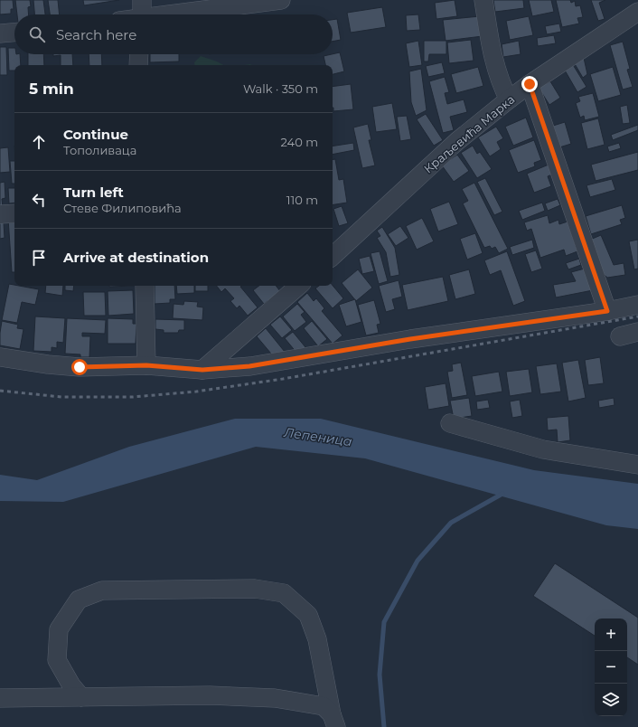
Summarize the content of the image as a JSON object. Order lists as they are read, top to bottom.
{
  "streets": {
    "street": ["Краљевића Марка"]
  },
  "water": ["Лепеница"],
  "page": {
    "search": "Search here",
    "heading": ["5 min", "Walk · 350 m"],
    "list": [
      ["Continue", "Тополиваца", "240 m"],
      ["Turn left", "Стеве Филиповића", "110 m"],
      "Arrive at destination"
    ],
    "map_buttons": ["+", "−"]
  }
}
